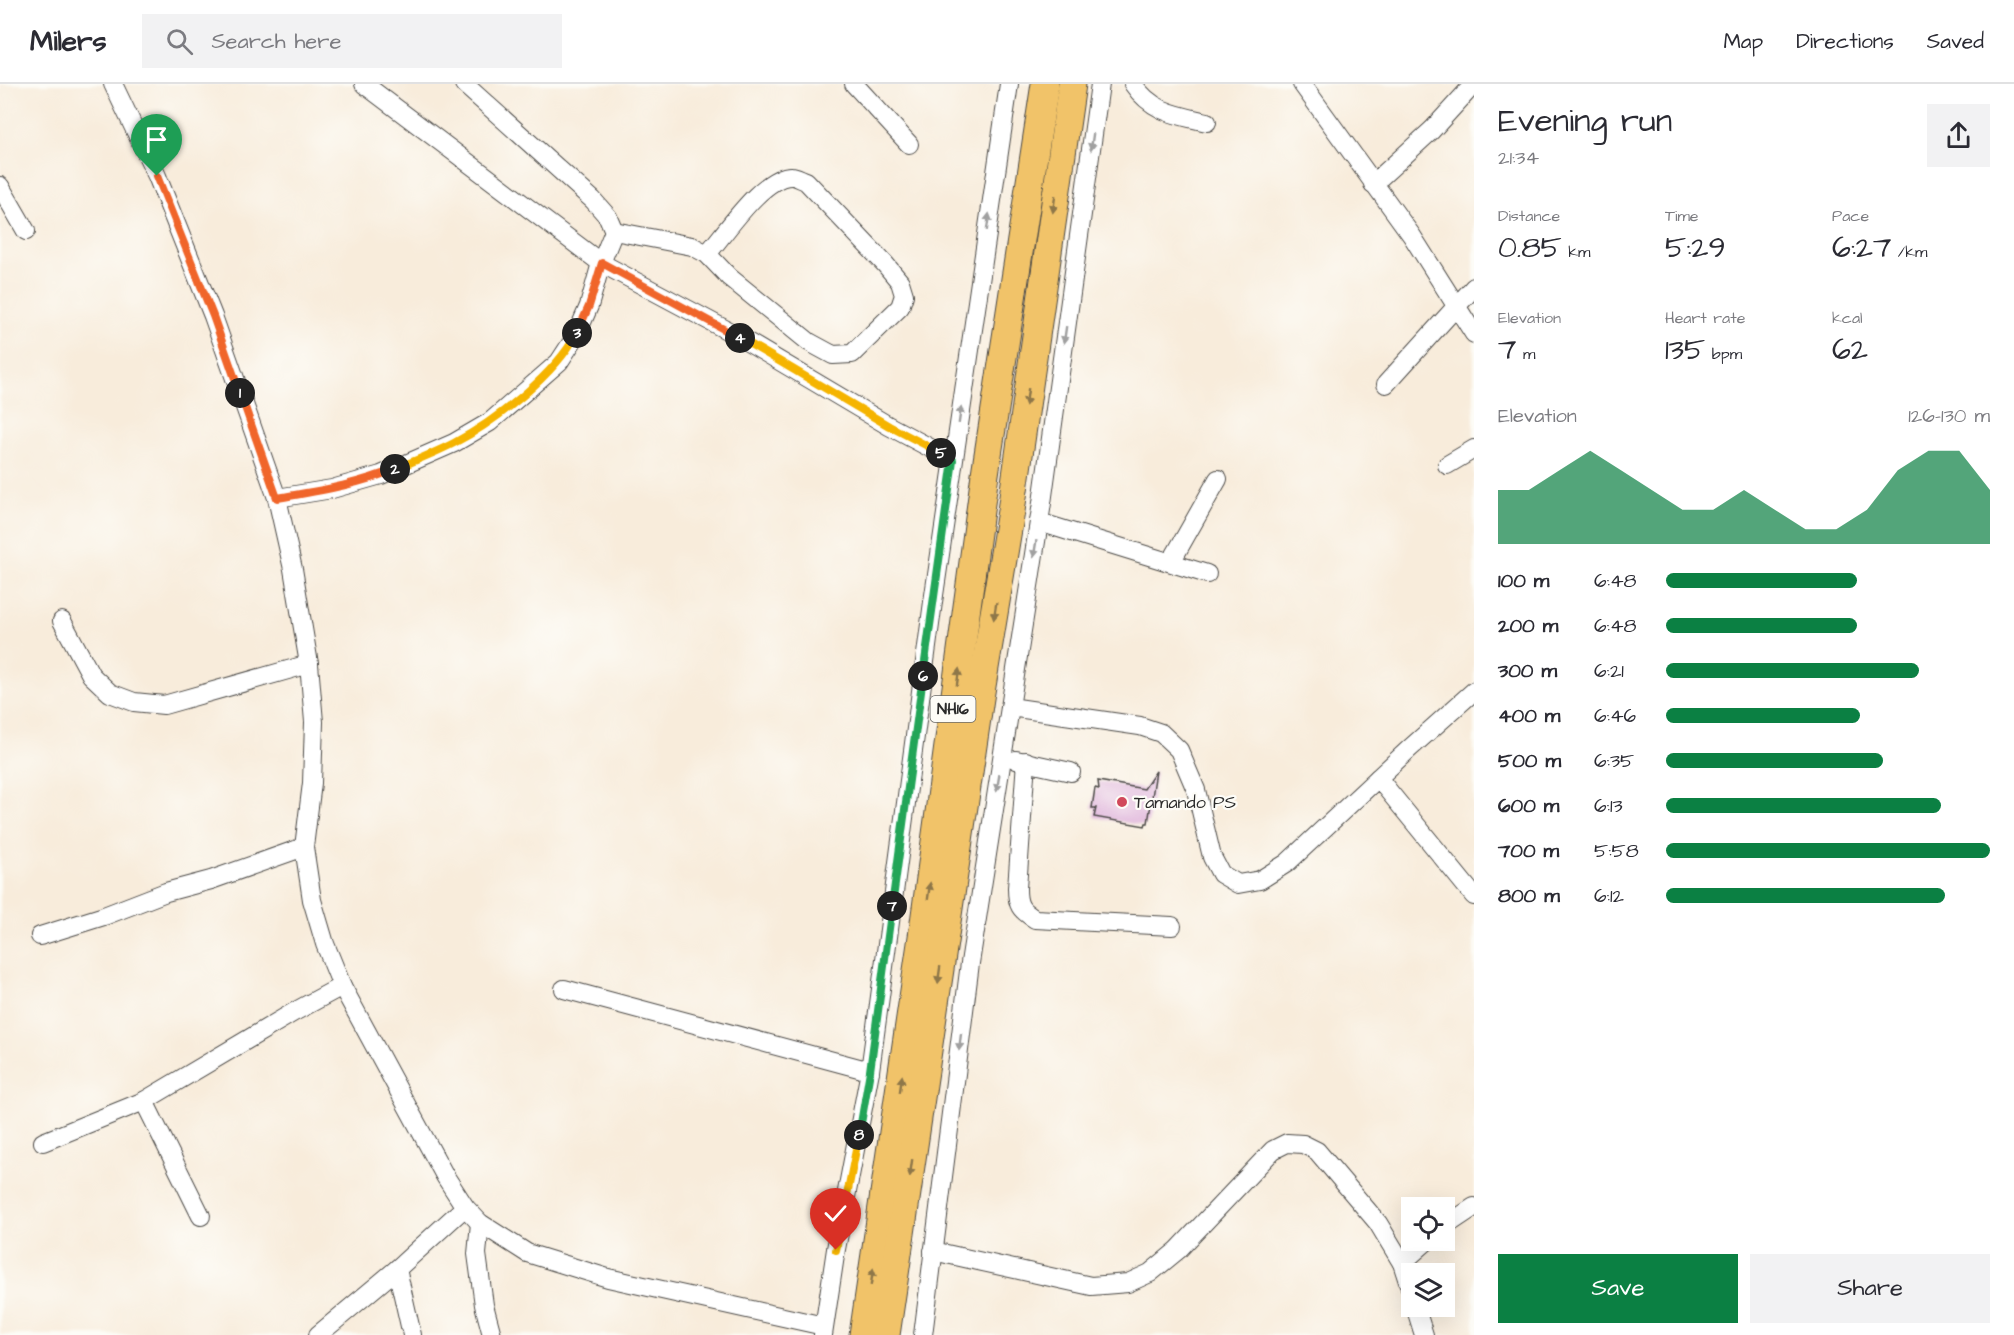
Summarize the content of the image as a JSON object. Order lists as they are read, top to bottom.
{
  "streets": {
    "highway": ["NH16"]
  },
  "places": ["Tamando PS"],
  "page": {
    "header": "Milers",
    "search": "Search here",
    "nav": ["Map", "Directions", "Saved"],
    "heading": ["Evening run", "21:34"],
    "stats": [
      ["Distance", "0.85 km"],
      ["Time", "5:29"],
      ["Pace", "6:27 /km"],
      ["Elevation", "7 m"],
      ["Heart rate", "135 bpm"],
      ["kcal", "62"]
    ],
    "pins": [
      "3",
      "4",
      "1",
      "5",
      "2",
      "6",
      "7",
      "8"
    ],
    "chart": ["Elevation", "126–130 m"],
    "list": [
      {
        "name": "100 m",
        "note": "6:48"
      },
      {
        "name": "200 m",
        "note": "6:48"
      },
      {
        "name": "300 m",
        "note": "6:21"
      },
      {
        "name": "400 m",
        "note": "6:46"
      },
      {
        "name": "500 m",
        "note": "6:35"
      },
      {
        "name": "600 m",
        "note": "6:13"
      },
      {
        "name": "700 m",
        "note": "5:58"
      },
      {
        "name": "800 m",
        "note": "6:12"
      }
    ],
    "buttons": ["Save", "Share"]
  }
}
